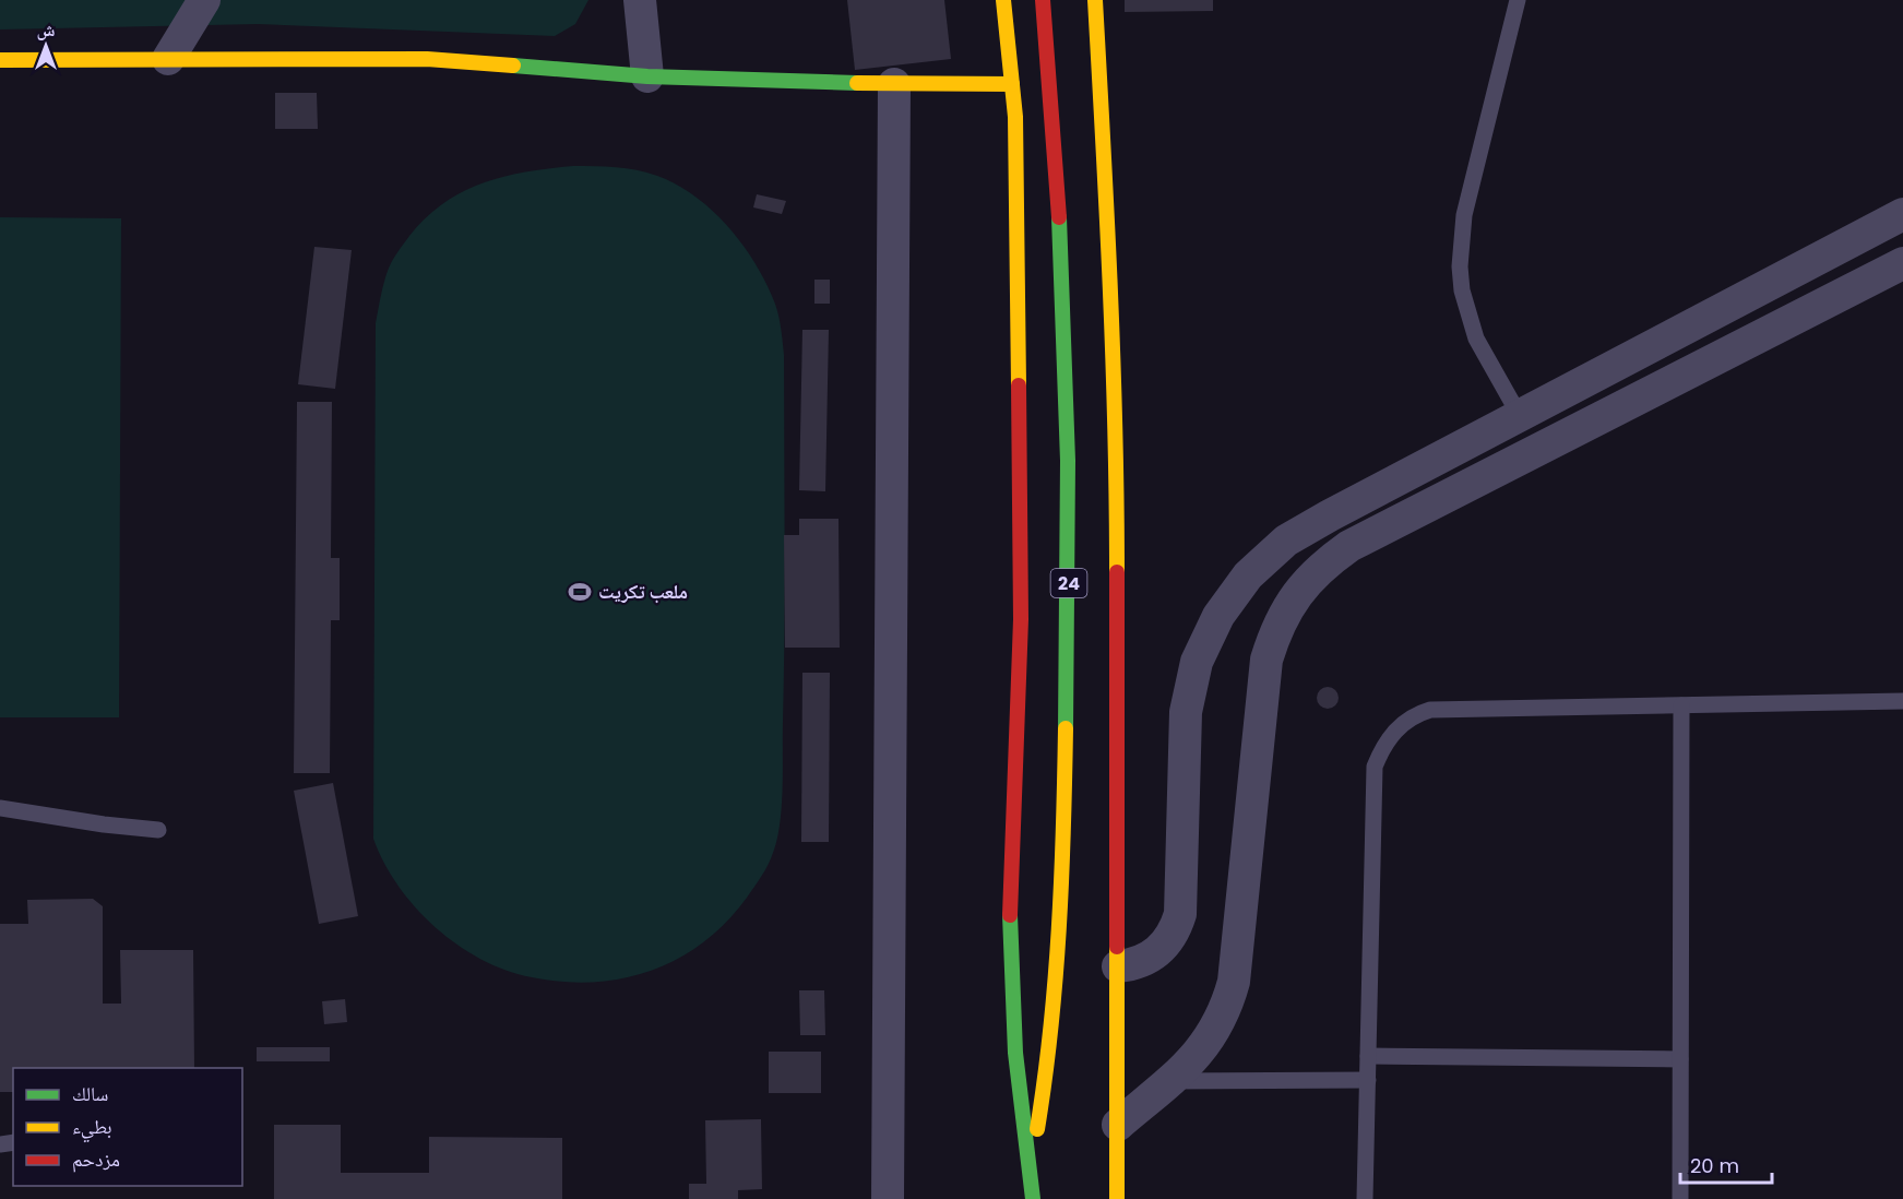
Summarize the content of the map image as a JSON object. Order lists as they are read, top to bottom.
{
  "streets": {
    "main road": ["24"]
  },
  "places": {
    "sports": ["ملعب تكريت"]
  },
  "legend": ["سالك", "بطيء", "مزدحم"],
  "scale_bar": "20 m",
  "north": "top"
}
